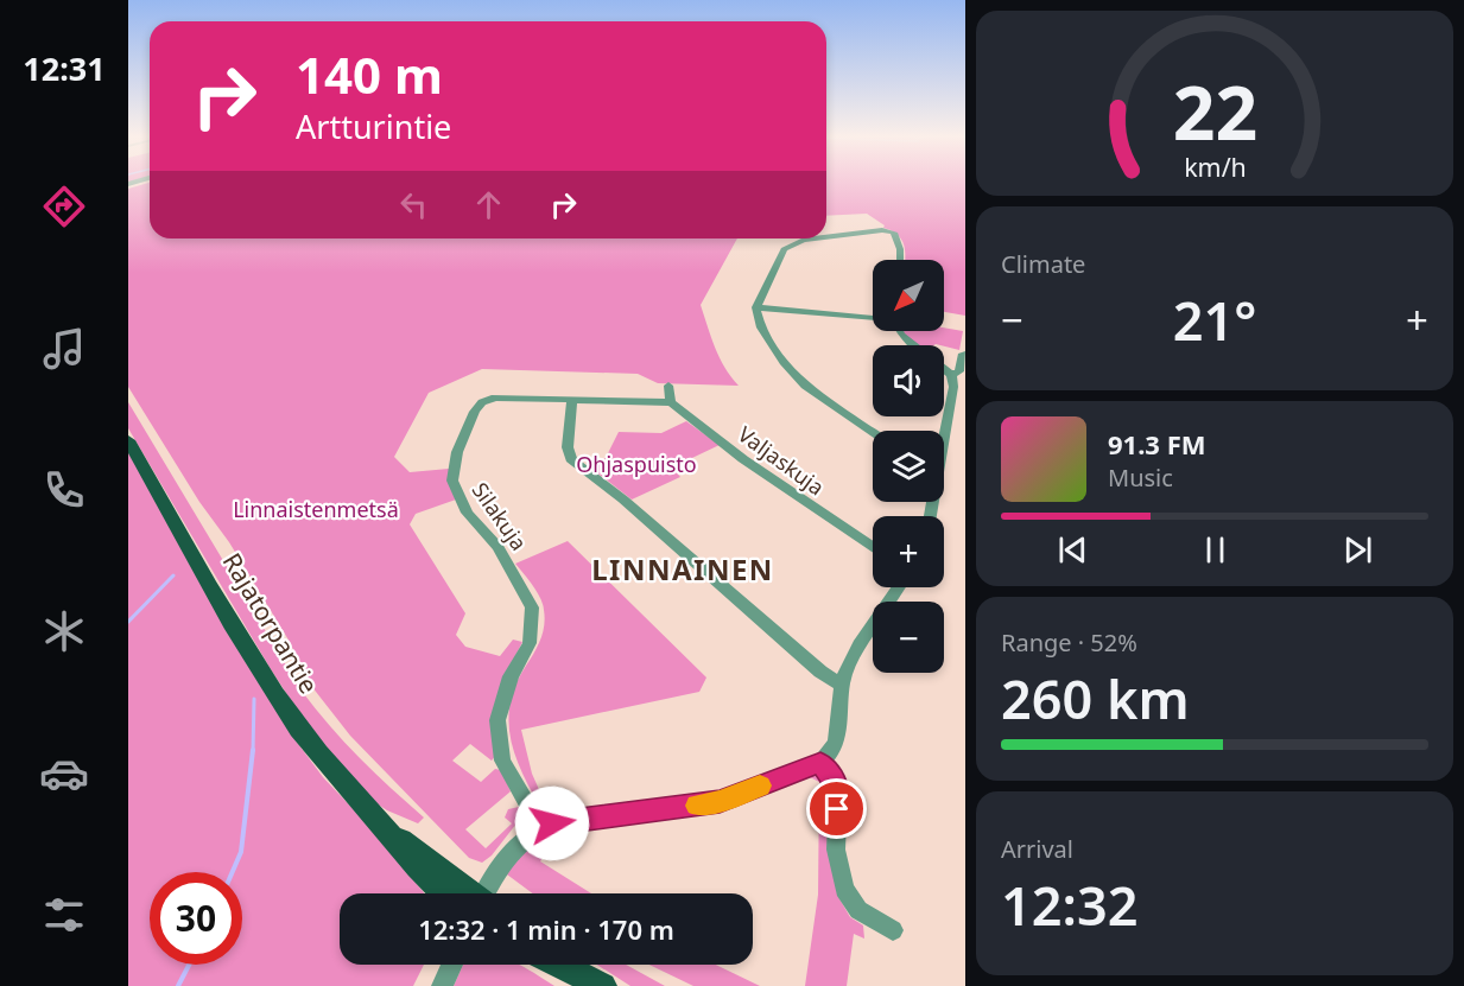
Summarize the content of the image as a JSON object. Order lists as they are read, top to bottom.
{
  "streets": {
    "main road": ["Rajatorpantie"],
    "street": ["Valjaskuja", "Silakuja"]
  },
  "crossings": [
    ["Valjaskuja", "Silakuja"]
  ],
  "districts": ["LINNAINEN"],
  "parks": ["Ohjaspuisto", "Linnaistenmetsä"],
  "north": "bottom left",
  "page": {
    "tabs": "12:31",
    "turn": ["140 m", "Artturintie"],
    "tile": [
      "Climate",
      ["Range · 52%", "260 km"],
      ["Arrival", "12:32"]
    ],
    "map_buttons": ["+", "−"],
    "heat": ["−", "21°", "+"],
    "song": ["91.3 FM", "Music"],
    "limit": "30",
    "trip": "12:32 · 1 min · 170 m",
    "gauge": ["22", "km/h"]
  }
}
